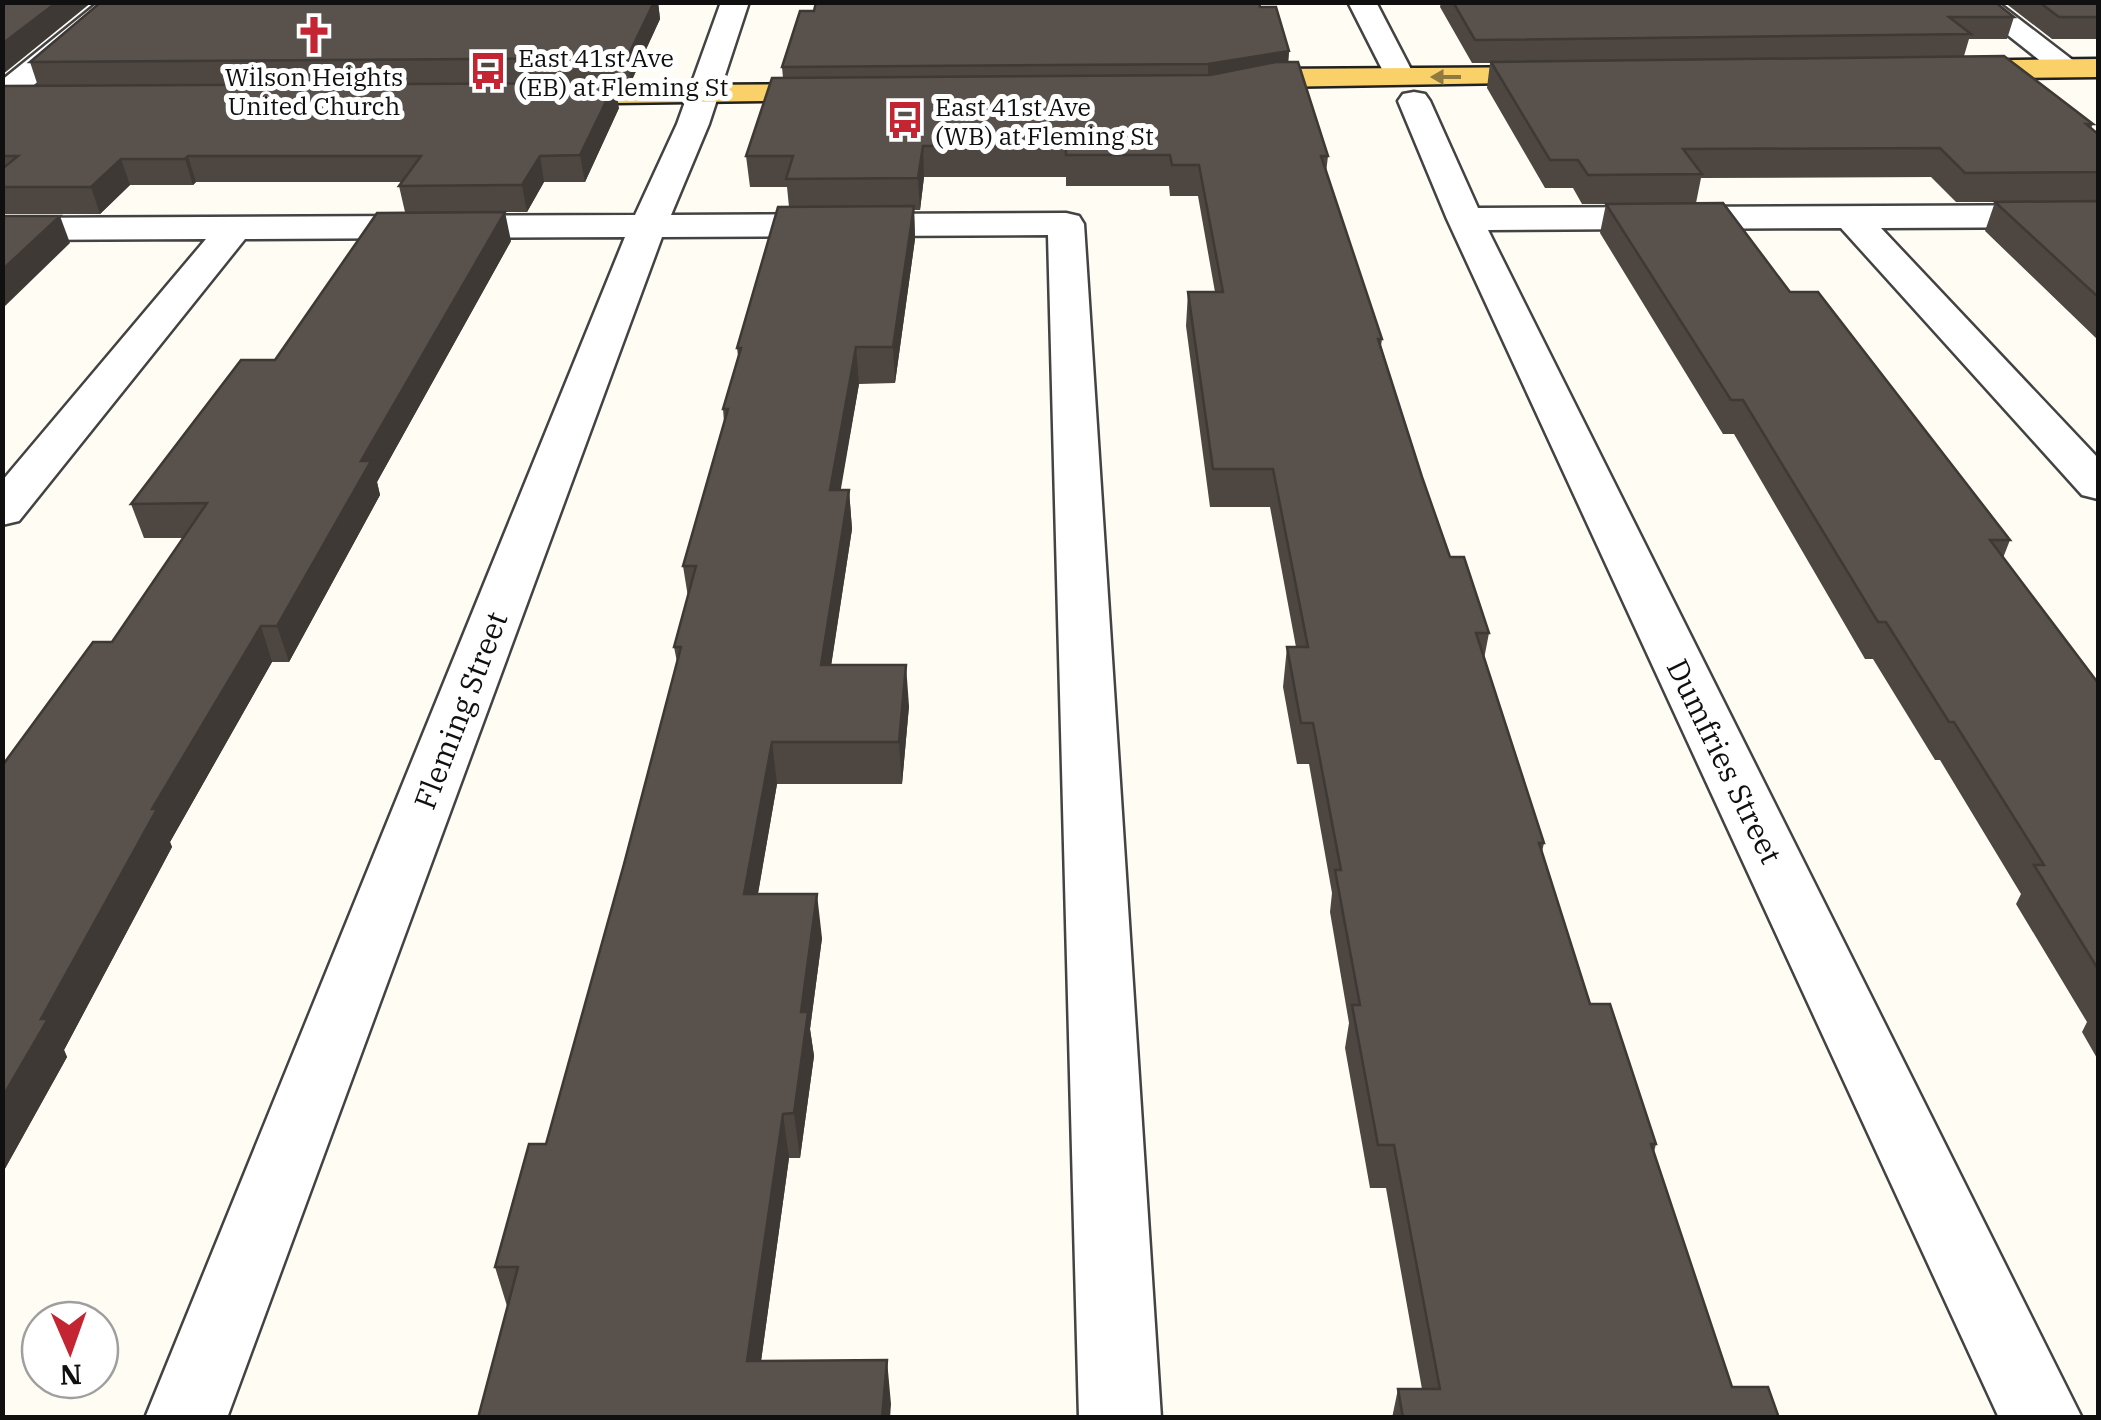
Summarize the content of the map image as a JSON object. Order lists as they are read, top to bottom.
{
  "streets": {
    "street": ["Fleming Street", "Dumfries Street"]
  },
  "places": {
    "church": ["Wilson Heights United Church"],
    "bus stop": ["East 41st Ave (EB) at Fleming St", "East 41st Ave (WB) at Fleming St"]
  },
  "north": "bottom"
}
